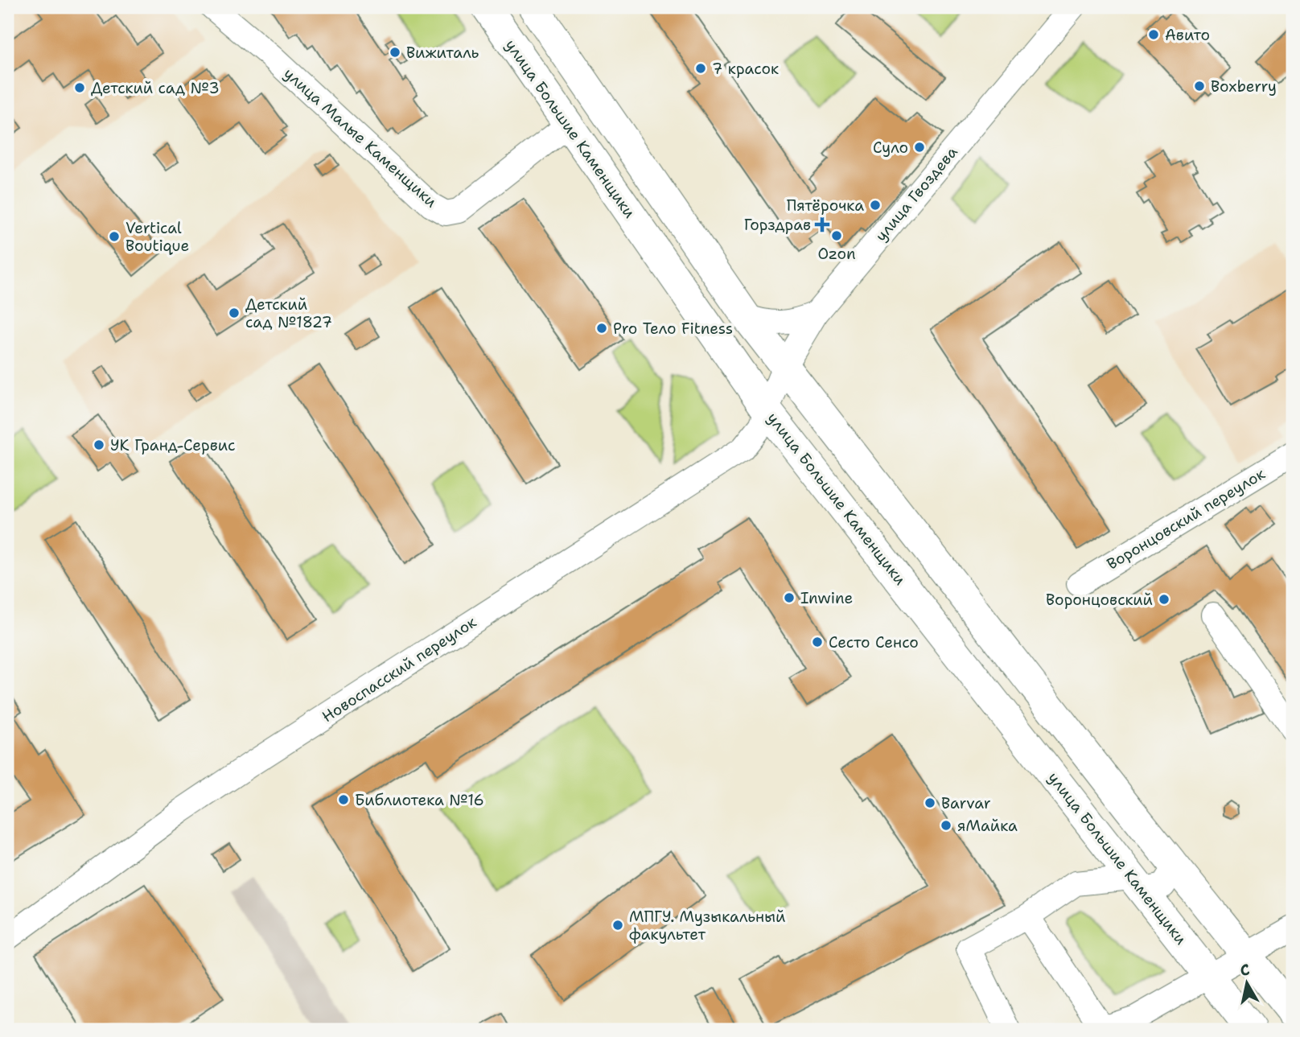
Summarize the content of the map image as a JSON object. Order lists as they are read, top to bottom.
{
  "streets": {
    "main road": ["улица Большие Каменщики"],
    "street": [
      "улица Малые Каменщики",
      "улица Гвоздева",
      "Воронцовский переулок",
      "Новоспасский переулок"
    ]
  },
  "crossings": [
    ["улица Большие Каменщики", "улица Малые Каменщики"],
    ["улица Большие Каменщики", "улица Гвоздева"],
    ["улица Большие Каменщики", "Новоспасский переулок"],
    ["улица Гвоздева", "Новоспасский переулок"]
  ],
  "places": {
    "other": [
      "Авито",
      "Вижиталь",
      "7 красок",
      "Boxberry",
      "Детский сад №3",
      "Суло",
      "Пятёрочка",
      "Ozon",
      "Vertical Boutique",
      "Детский сад №1827",
      "Pro Тело Fitness",
      "УК Гранд-Сервис",
      "Inwine",
      "Воронцовский",
      "Сесто Сенсо",
      "Библиотека №16",
      "Barvar",
      "яМайка",
      "МПГУ. Музыкальный факультет"
    ],
    "health": ["Горздрав"]
  },
  "north": "top"
}
